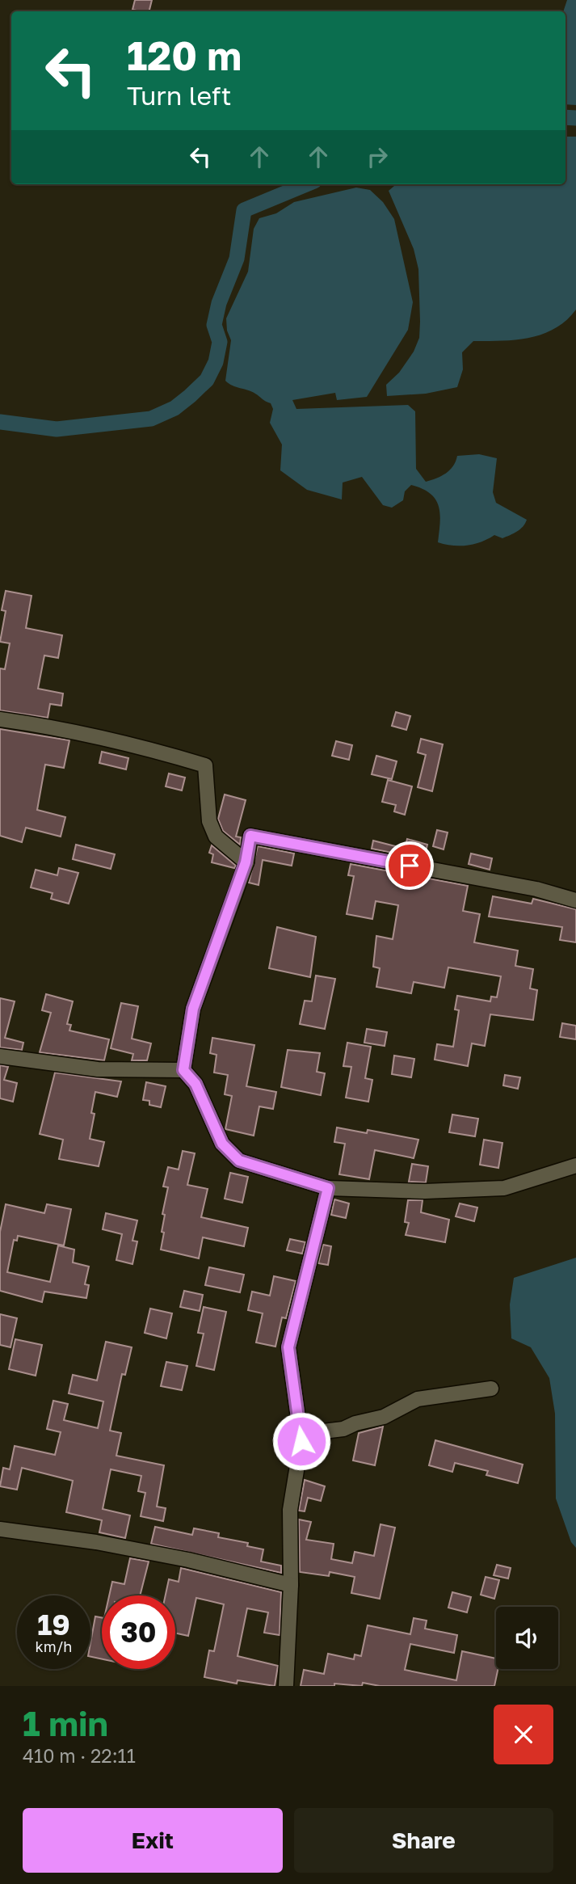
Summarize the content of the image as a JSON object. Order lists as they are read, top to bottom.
{
  "page": {
    "turn": ["120 m", "Turn left"],
    "speed": "19 km/h",
    "limit": "30",
    "heading": ["1 min", "410 m · 22:11"],
    "buttons": ["Exit", "Share"]
  }
}
